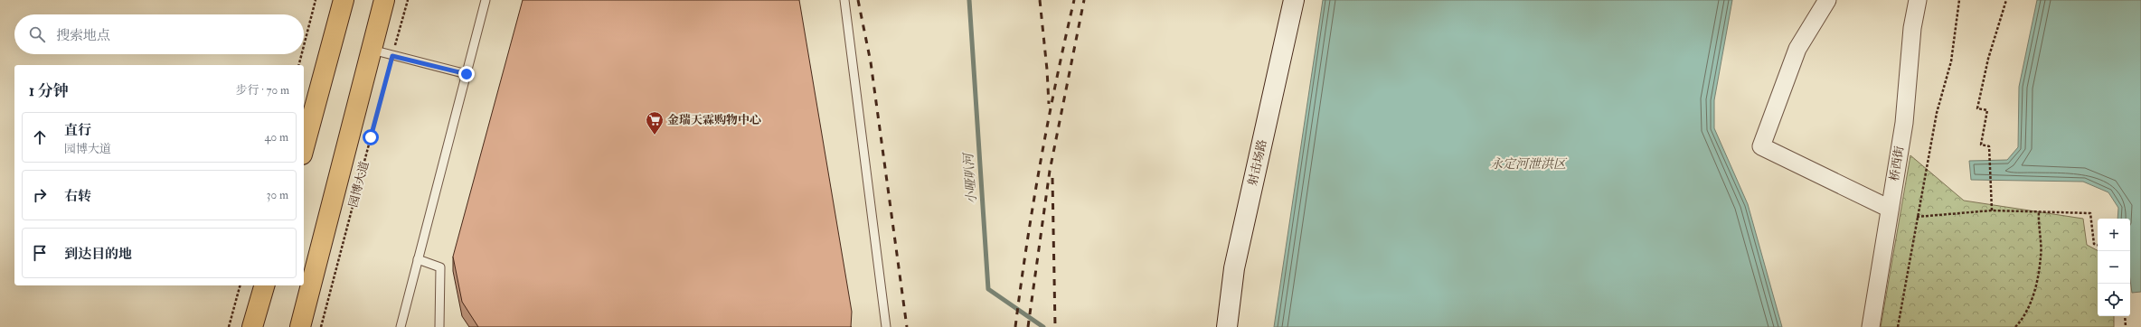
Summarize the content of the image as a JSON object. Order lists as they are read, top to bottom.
{
  "streets": {
    "main road": ["园博大道"],
    "street": ["射击场路", "桥西街"]
  },
  "water": ["永定河泄洪区", "小哑叭河"],
  "places": {
    "supermarket": ["金瑞天霖购物中心"]
  },
  "page": {
    "search": "搜索地点",
    "heading": ["1 分钟", "步行 · 70 m"],
    "list": [
      ["直行", "园博大道", "40 m"],
      ["右转", "30 m"],
      "到达目的地"
    ],
    "map_buttons": ["+", "−"]
  }
}
